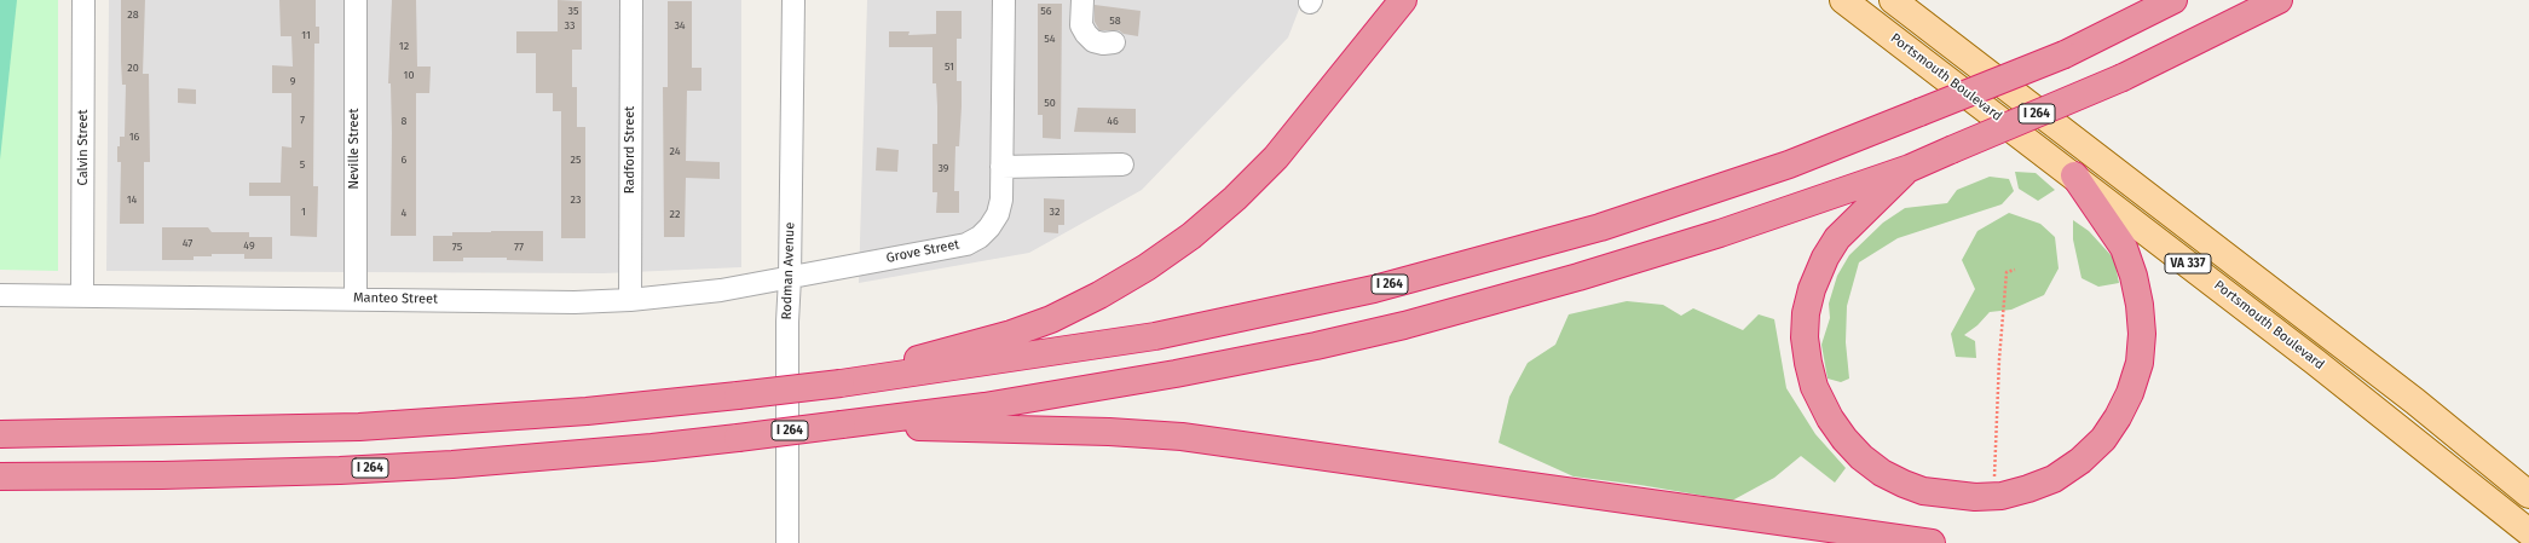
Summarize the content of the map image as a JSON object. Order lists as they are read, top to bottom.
{
  "streets": {
    "highway": ["I 264"],
    "main road": ["Portsmouth Boulevard", "VA 337"],
    "street": [
      "Calvin Street",
      "Neville Street",
      "Radford Street",
      "Grove Street",
      "Rodman Avenue",
      "Manteo Street"
    ]
  },
  "crossings": [
    ["Calvin Street", "Manteo Street"],
    ["Neville Street", "Manteo Street"],
    ["Radford Street", "Manteo Street"],
    ["Grove Street", "Rodman Avenue"],
    ["Grove Street", "Manteo Street"],
    ["Rodman Avenue", "Manteo Street"]
  ],
  "house_numbers": [
    "35",
    "56",
    "28",
    "58",
    "33",
    "34",
    "11",
    "54",
    "12",
    "51",
    "20",
    "10",
    "9",
    "50",
    "7",
    "8",
    "46",
    "16",
    "24",
    "6",
    "25",
    "5",
    "39",
    "14",
    "23",
    "1",
    "32",
    "4",
    "22",
    "47",
    "49",
    "75",
    "77"
  ]
}
